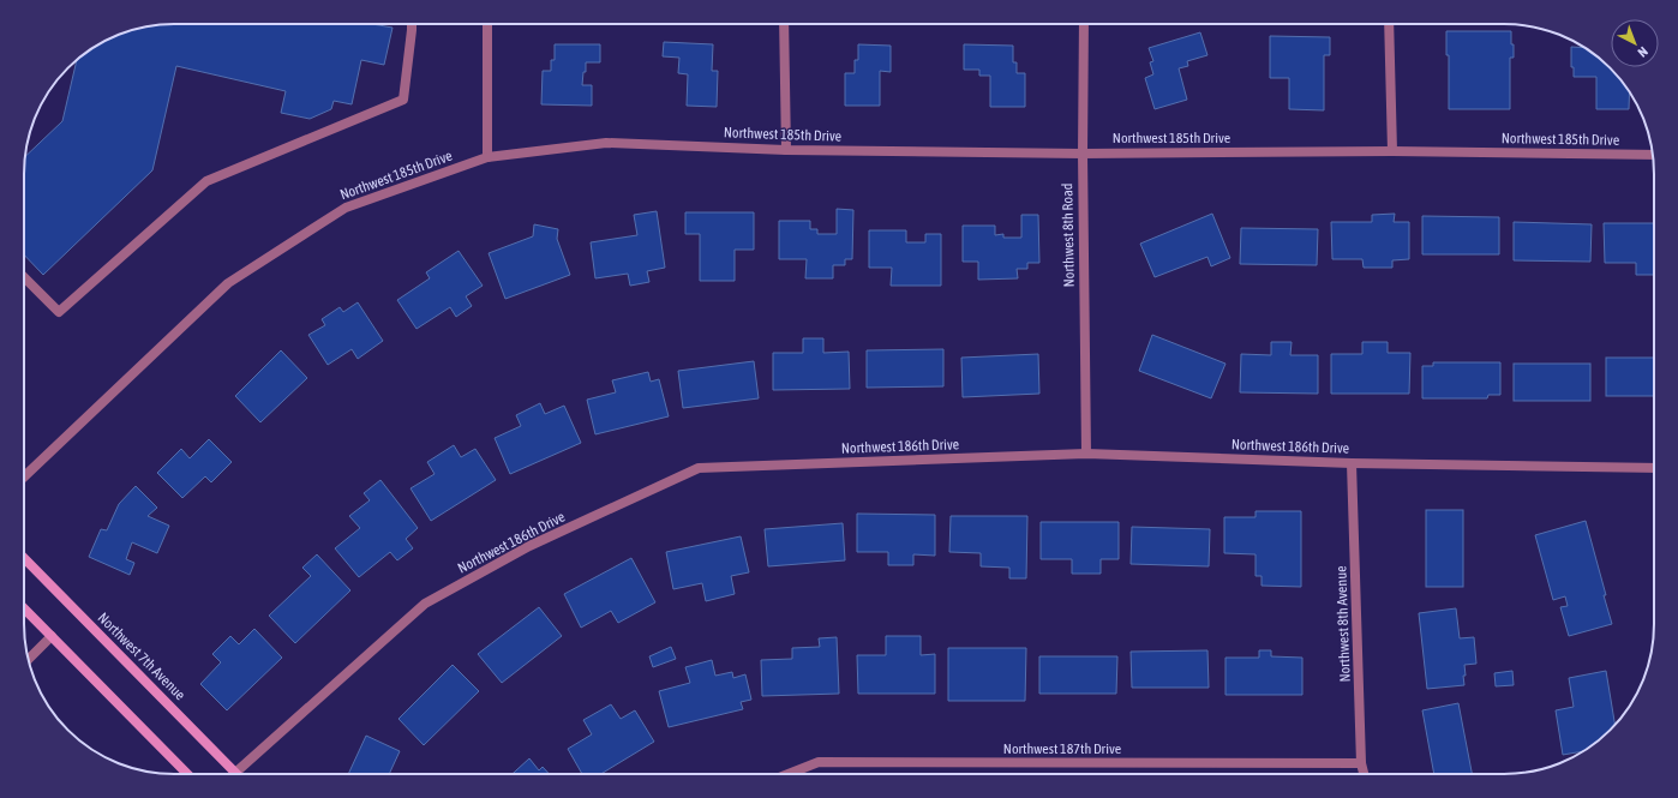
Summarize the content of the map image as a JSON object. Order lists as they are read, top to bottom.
{
  "streets": {
    "street": [
      "Northwest 185th Drive",
      "Northwest 8th Road",
      "Northwest 186th Drive",
      "Northwest 8th Avenue",
      "Northwest 7th Avenue",
      "Northwest 187th Drive"
    ]
  },
  "crossings": [
    ["Northwest 185th Drive", "Northwest 8th Road"],
    ["Northwest 8th Road", "Northwest 186th Drive"],
    ["Northwest 186th Drive", "Northwest 8th Avenue"],
    ["Northwest 186th Drive", "Northwest 7th Avenue"],
    ["Northwest 8th Avenue", "Northwest 187th Drive"]
  ],
  "north": "bottom right"
}
